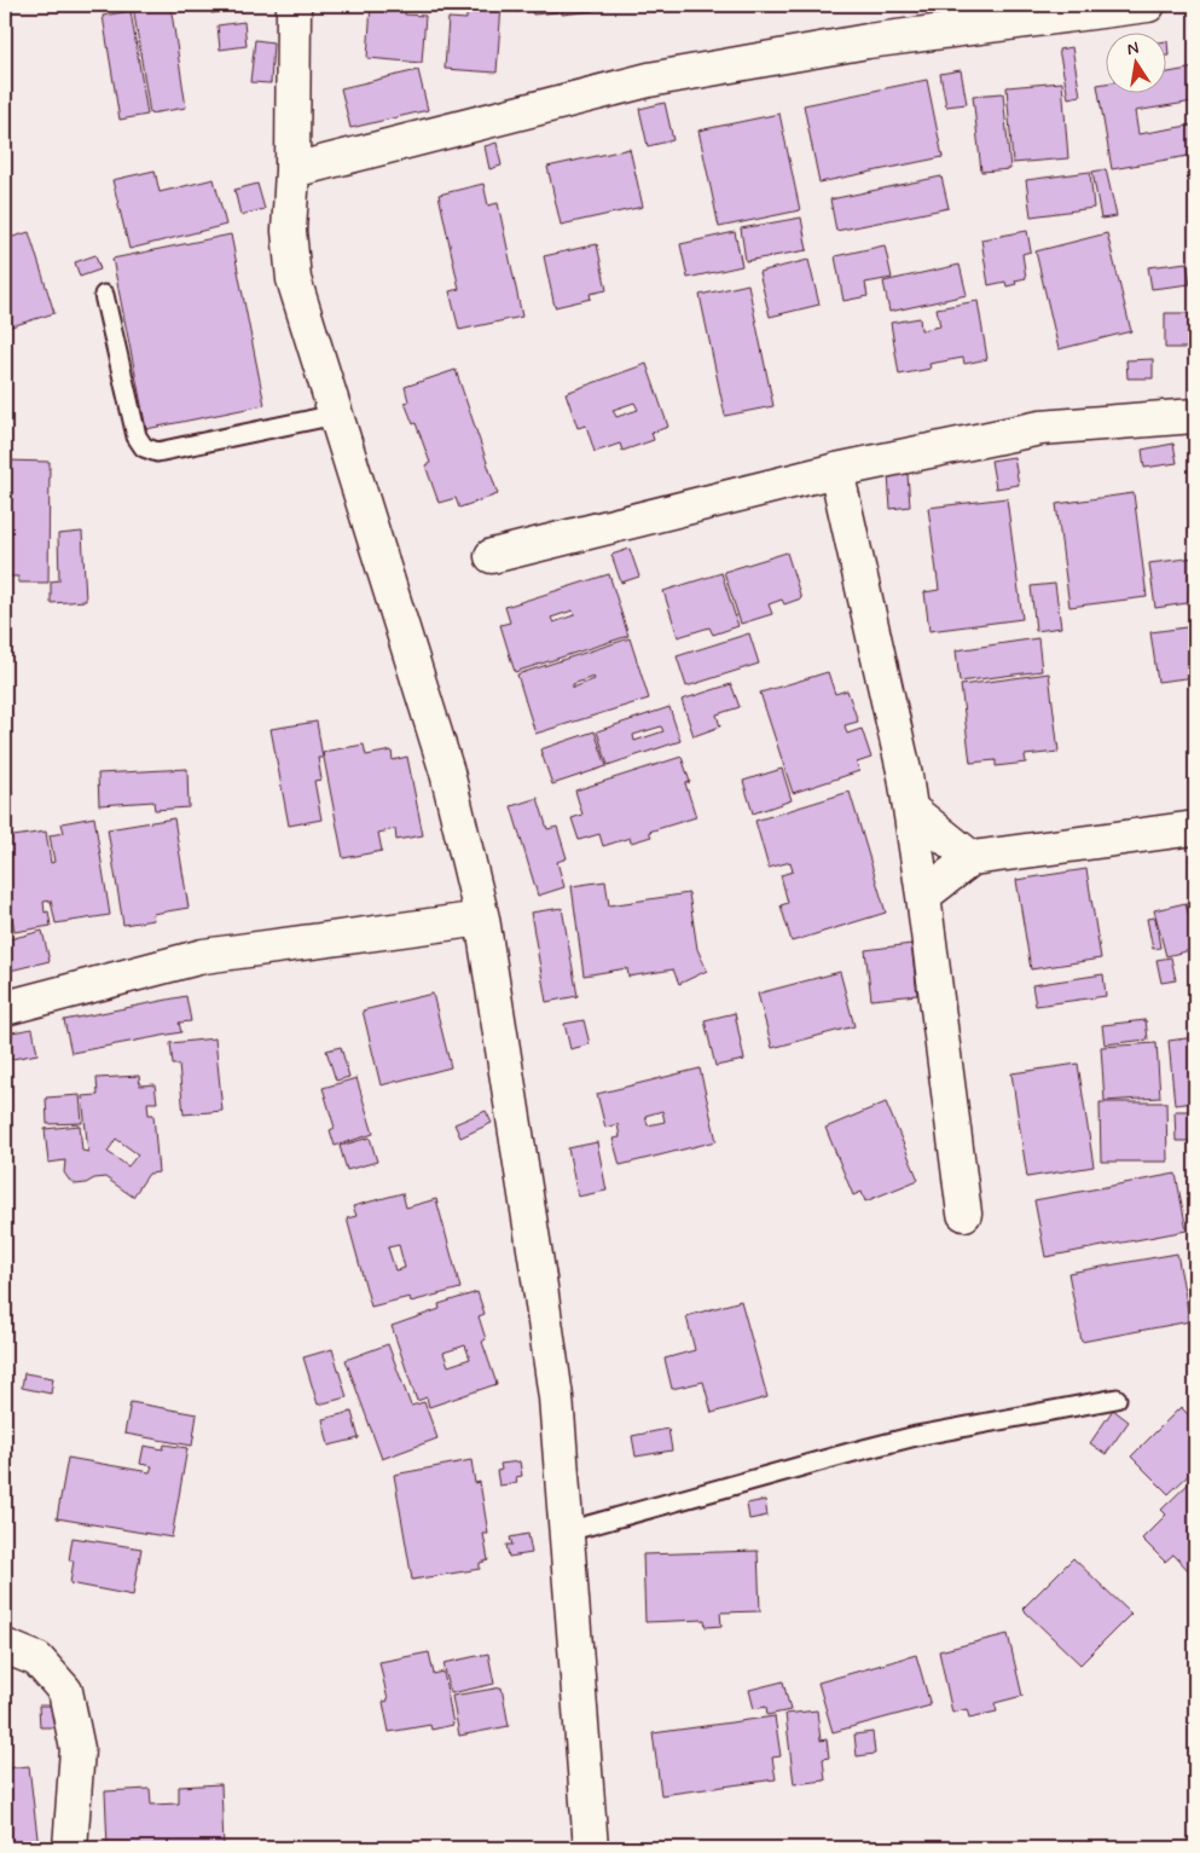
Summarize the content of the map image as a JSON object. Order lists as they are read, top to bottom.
{
  "north": "top"
}
